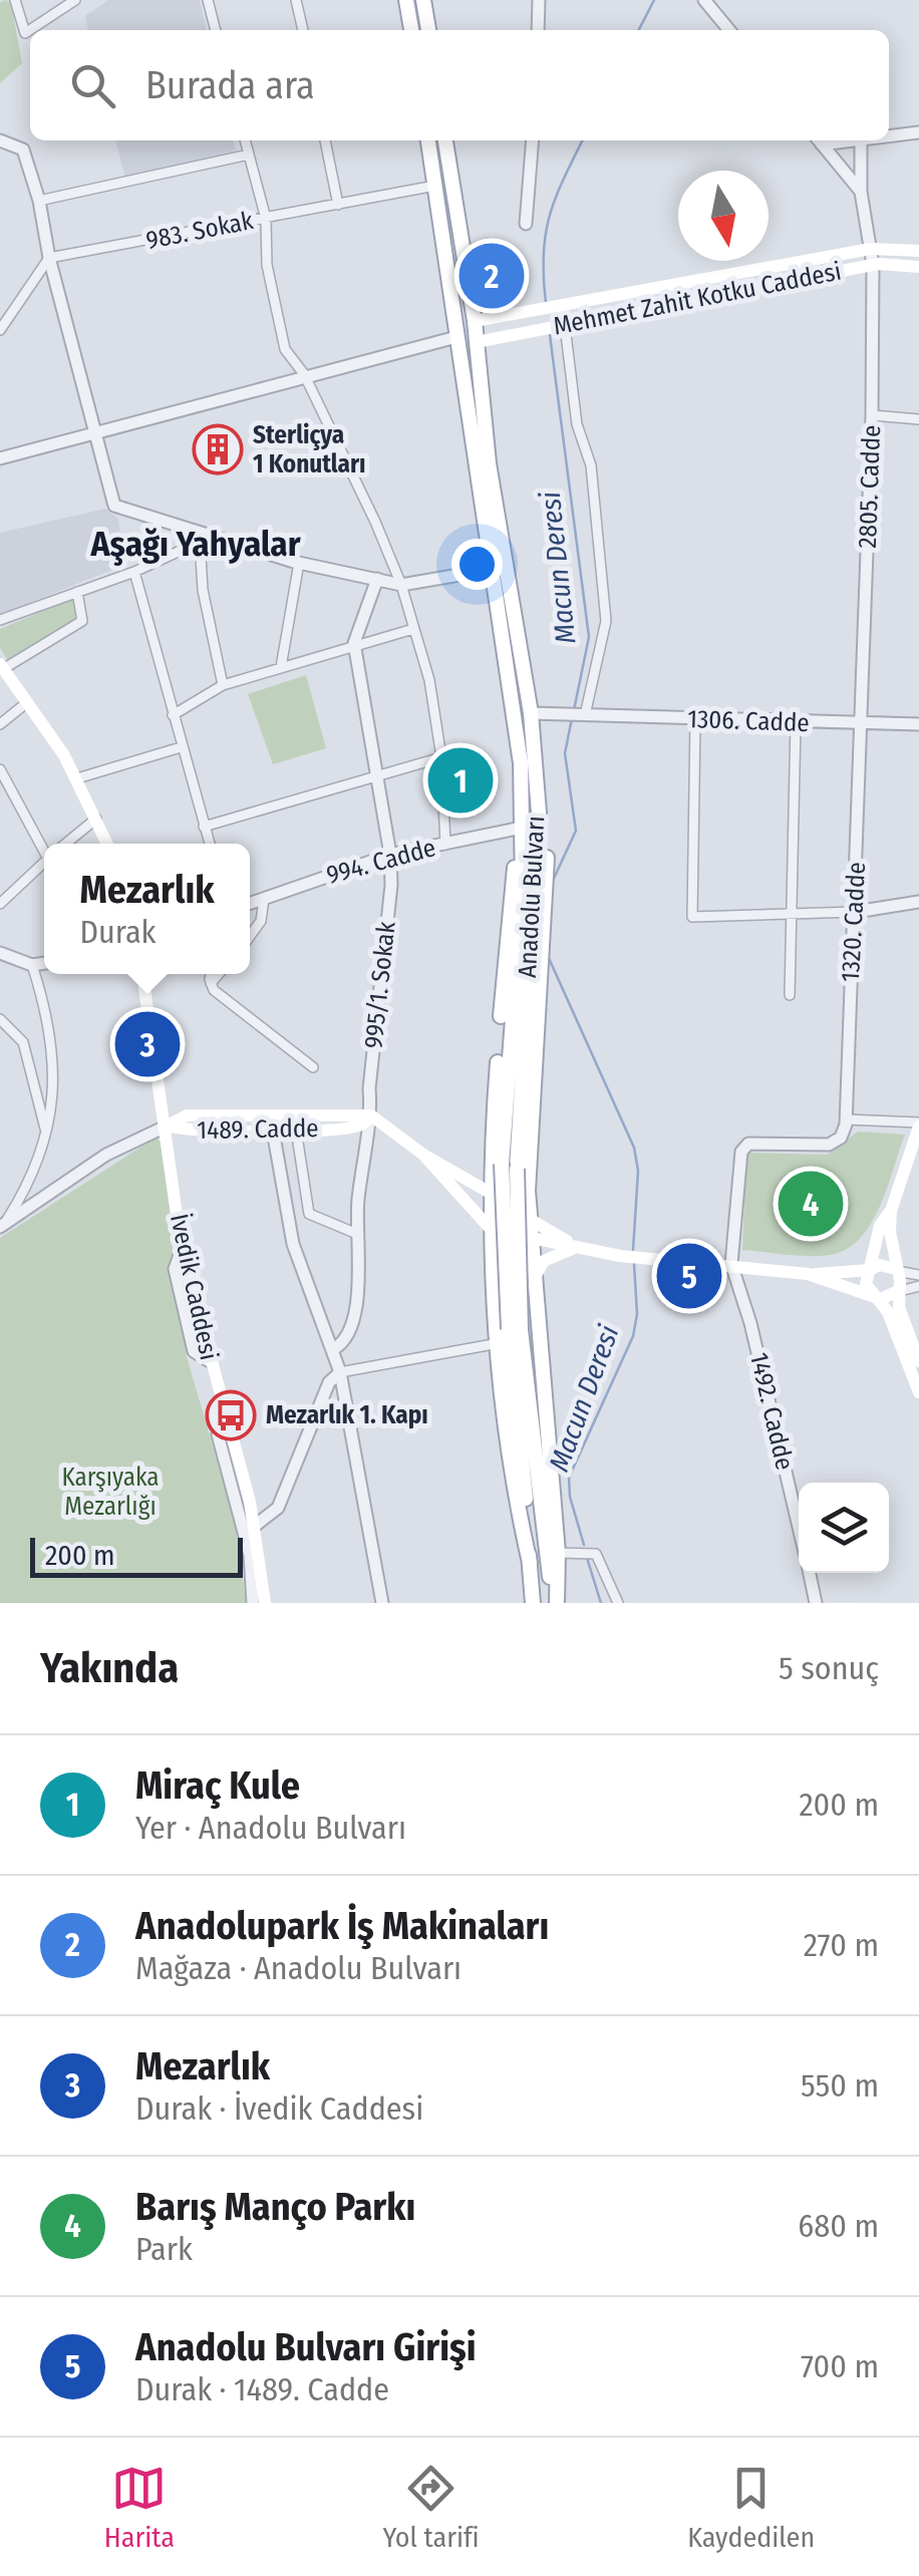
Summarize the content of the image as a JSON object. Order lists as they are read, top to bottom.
{
  "streets": {
    "main road": [
      "Mehmet Zahit Kotku Caddesi",
      "Anadolu Bulvarı",
      "1489. Cadde",
      "İvedik Caddesi"
    ],
    "street": [
      "983. Sokak",
      "2805. Cadde",
      "1306. Cadde",
      "994. Cadde",
      "1320. Cadde",
      "995/1. Sokak",
      "1492. Cadde"
    ]
  },
  "crossings": [
    ["983. Sokak", "Anadolu Bulvarı"],
    ["Mehmet Zahit Kotku Caddesi", "2805. Cadde"],
    ["Mehmet Zahit Kotku Caddesi", "Anadolu Bulvarı"],
    ["2805. Cadde", "1306. Cadde"],
    ["2805. Cadde", "1320. Cadde"],
    ["1306. Cadde", "Anadolu Bulvarı"],
    ["1306. Cadde", "1320. Cadde"],
    ["994. Cadde", "Anadolu Bulvarı"],
    ["994. Cadde", "995/1. Sokak"],
    ["995/1. Sokak", "1489. Cadde"],
    ["1489. Cadde", "İvedik Caddesi"]
  ],
  "districts": ["Aşağı Yahyalar"],
  "water": ["Macun Deresi"],
  "parks": ["Karşıyaka Mezarlığı"],
  "places": {
    "building": ["Sterliçya 1 Konutları"],
    "bus stop": ["Mezarlık 1. Kapı"]
  },
  "scale_bar": "200 m",
  "north": "bottom",
  "page": {
    "search": "Burada ara",
    "pins": [
      "2",
      "1",
      "3",
      "4",
      "5"
    ],
    "popup": ["Mezarlık", "Durak"],
    "scale": "200 m",
    "heading": ["Yakında", "5 sonuç"],
    "list": [
      {
        "mark": "1",
        "name": "Miraç Kule",
        "note": "Yer · Anadolu Bulvarı",
        "value": "200 m"
      },
      {
        "mark": "2",
        "name": "Anadolupark İş Makinaları",
        "note": "Mağaza · Anadolu Bulvarı",
        "value": "270 m"
      },
      {
        "mark": "3",
        "name": "Mezarlık",
        "note": "Durak · İvedik Caddesi",
        "value": "550 m"
      },
      {
        "mark": "4",
        "name": "Barış Manço Parkı",
        "note": "Park",
        "value": "680 m"
      },
      {
        "mark": "5",
        "name": "Anadolu Bulvarı Girişi",
        "note": "Durak · 1489. Cadde",
        "value": "700 m"
      }
    ],
    "nav": ["Harita", "Yol tarifi", "Kaydedilen"]
  }
}
